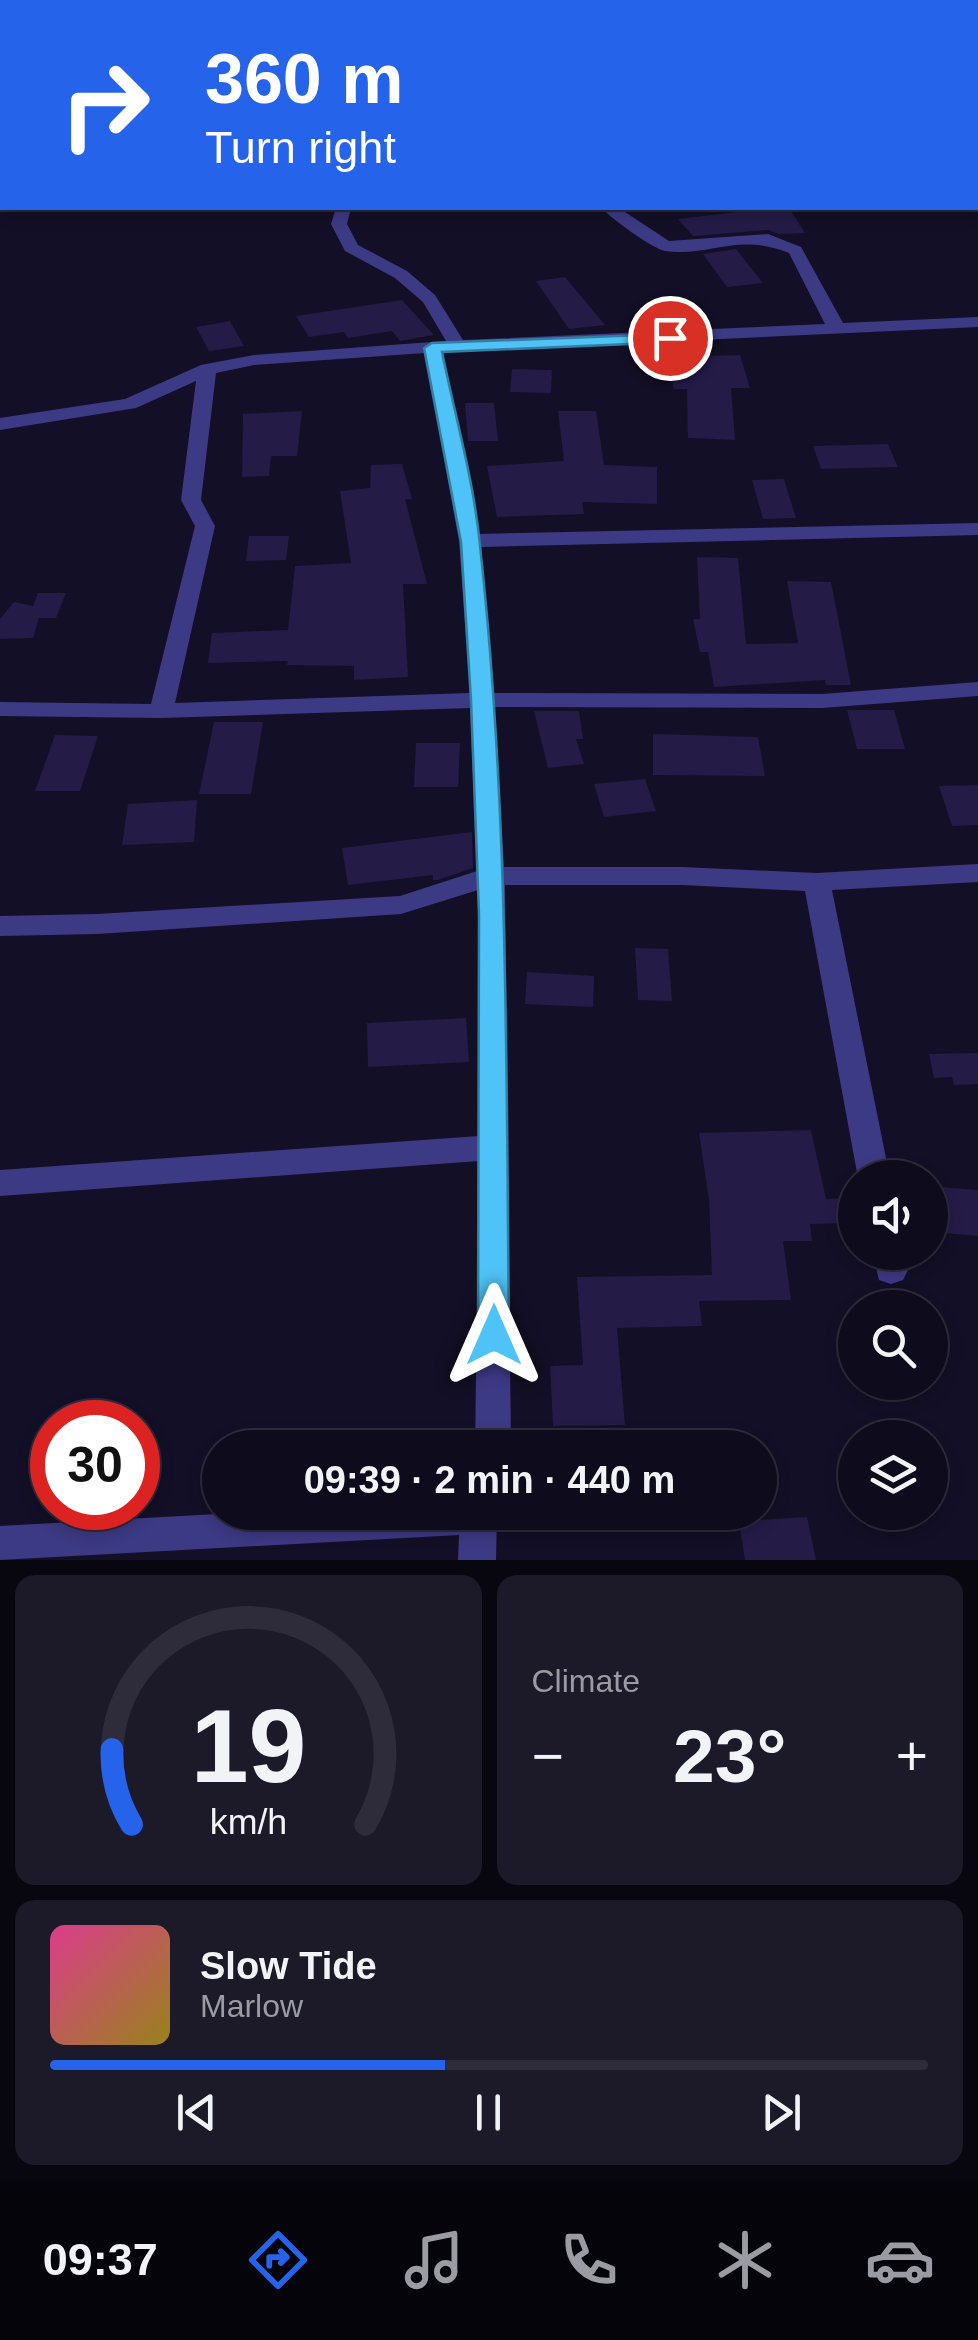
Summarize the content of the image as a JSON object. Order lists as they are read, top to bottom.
{
  "page": {
    "turn": ["360 m", "Turn right"],
    "limit": "30",
    "trip": "09:39 · 2 min · 440 m",
    "tile": "Climate",
    "heat": ["−", "23°", "+"],
    "song": ["Slow Tide", "Marlow"],
    "tabs": "09:37",
    "gauge": ["19", "km/h"]
  }
}
